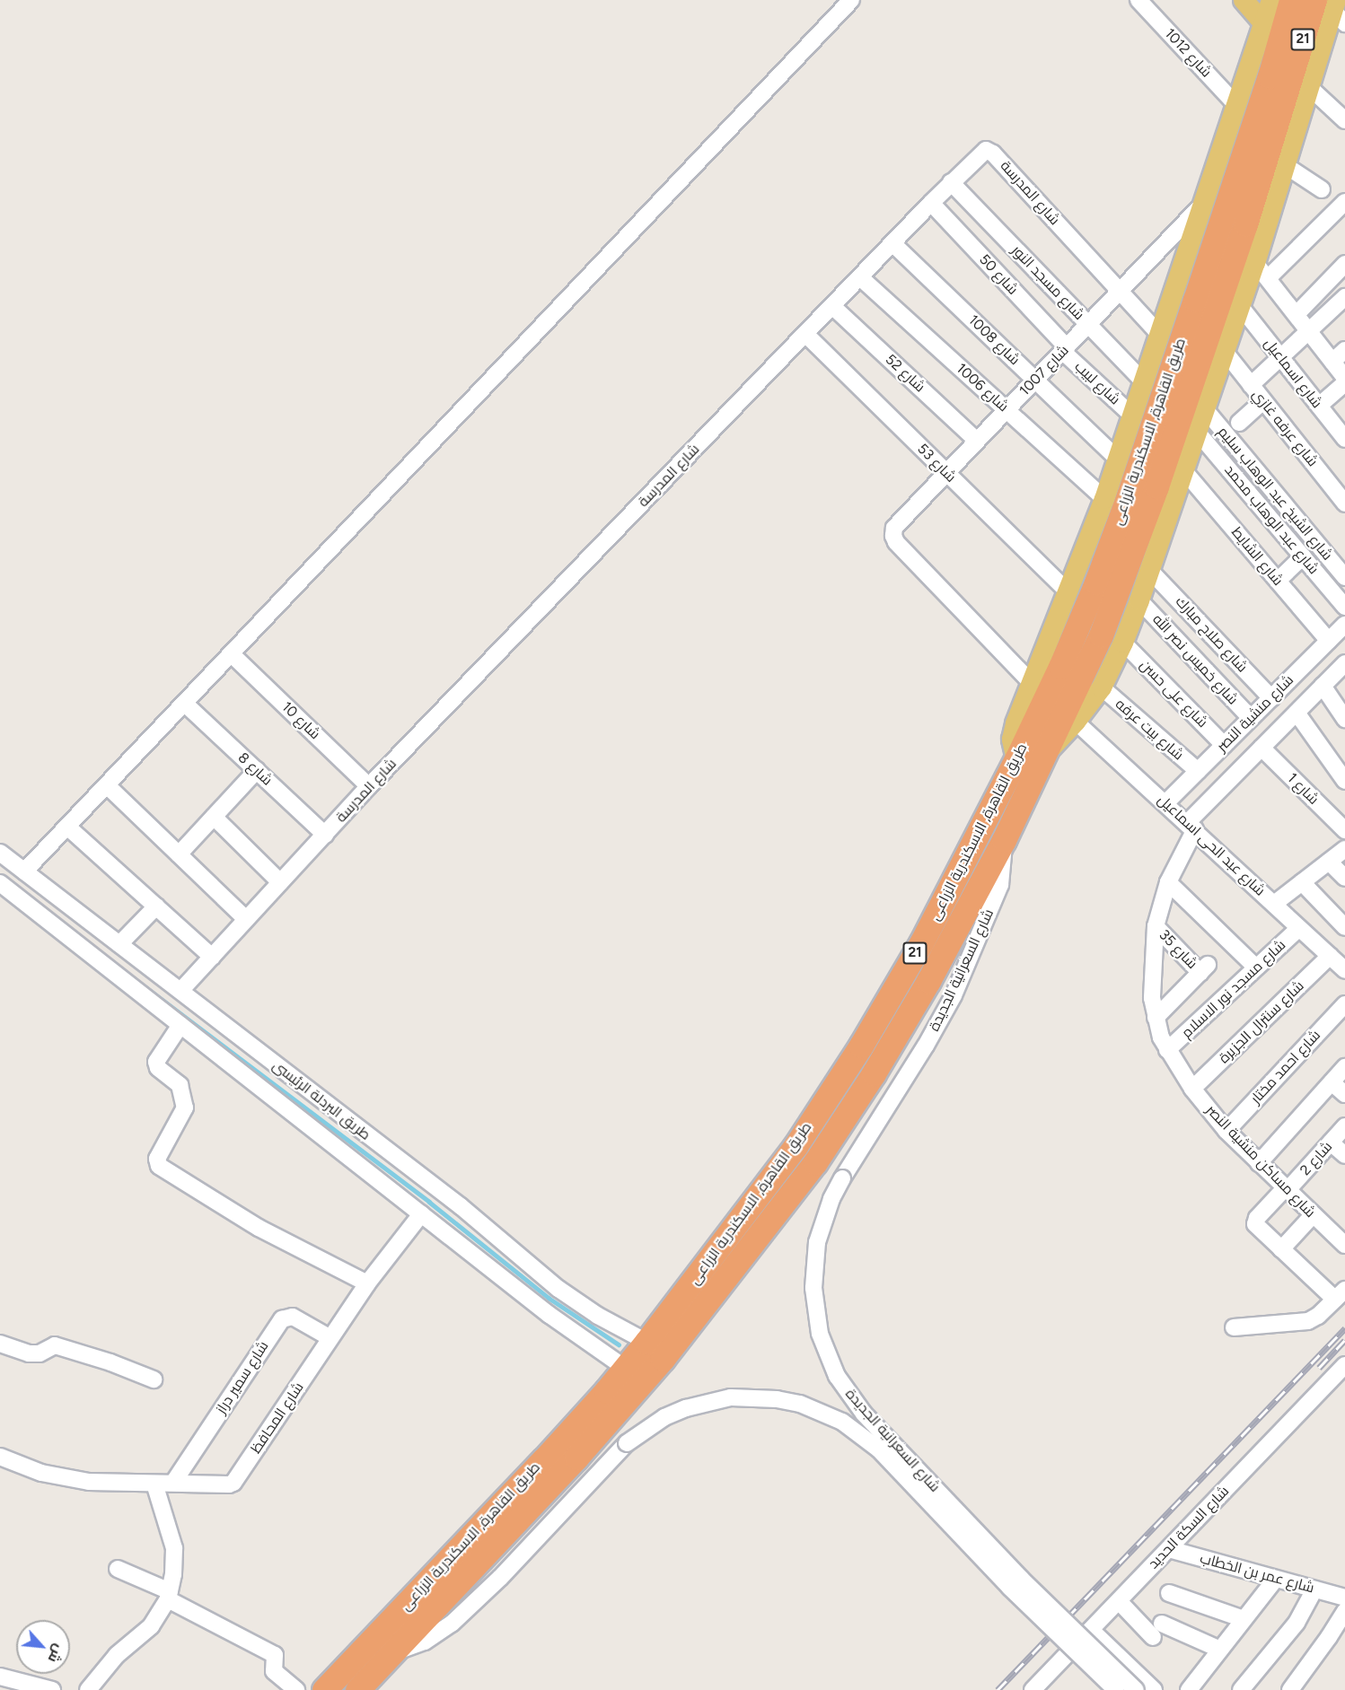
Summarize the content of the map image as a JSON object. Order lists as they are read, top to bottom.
{
  "streets": {
    "highway": ["21", "طريق القاهرة, الاسكندرية الزراعى"],
    "street": [
      "شارع 1012",
      "شارع المدرسة",
      "شارع 50",
      "شارع مسجد النور",
      "شارع 1008",
      "شارع 1007",
      "شارع 52",
      "شارع اسماعيل",
      "شارع لبيب",
      "شارع 1006",
      "شارع عرفه غازي",
      "شارع 53",
      "شارع الشيخ عبد الوهاب سليم",
      "شارع عبد الوهاب محمد",
      "شارع الشايط",
      "شارع صلاح مبارك",
      "شارع خميس نصر الله",
      "شارع على حسن",
      "شارع منشية النصر",
      "شارع 10",
      "شارع بيت عرفه",
      "شارع 8",
      "شارع 1",
      "شارع عبد الحى اسماعيل",
      "شارع 35",
      "شارع السعرانية الجديدة",
      "شارع مسجد نور الاسلام",
      "شارع سنترال الجزيرة",
      "شارع احمد مختار",
      "طريق البردلة الرئيسى",
      "شارع 2",
      "شارع مساكن منشية النصر",
      "شارع سمير دراز",
      "شارع المحافظ",
      "شارع السكة الحديد",
      "شارع عمر بن الخطاب"
    ]
  },
  "crossings": [
    ["شارع المدرسة", "شارع 50"],
    ["شارع المدرسة", "شارع مسجد النور"],
    ["شارع المدرسة", "شارع 1008"],
    ["شارع المدرسة", "شارع 1007"],
    ["شارع المدرسة", "شارع 52"],
    ["شارع المدرسة", "شارع 1006"],
    ["شارع المدرسة", "شارع 53"],
    ["شارع المدرسة", "شارع 10"],
    ["شارع المدرسة", "شارع 8"],
    ["شارع المدرسة", "طريق البردلة الرئيسى"],
    ["شارع 50", "شارع 1007"],
    ["شارع 50", "شارع لبيب"],
    ["شارع مسجد النور", "شارع 1007"],
    ["شارع 1008", "شارع 1007"],
    ["شارع 1007", "شارع 52"],
    ["شارع 1007", "شارع لبيب"],
    ["شارع 1007", "شارع 1006"],
    ["شارع 1007", "شارع 53"],
    ["طريق القاهرة, الاسكندرية الزراعى", "شارع السعرانية الجديدة"],
    ["طريق القاهرة, الاسكندرية الزراعى", "طريق البردلة الرئيسى"],
    ["شارع الشايط", "شارع منشية النصر"],
    ["شارع صلاح مبارك", "شارع منشية النصر"],
    ["شارع خميس نصر الله", "شارع منشية النصر"],
    ["شارع على حسن", "شارع منشية النصر"],
    ["شارع منشية النصر", "شارع بيت عرفه"],
    ["شارع منشية النصر", "شارع 1"],
    ["شارع منشية النصر", "شارع عبد الحى اسماعيل"],
    ["شارع منشية النصر", "شارع مساكن منشية النصر"],
    ["شارع عبد الحى اسماعيل", "شارع مسجد نور الاسلام"],
    ["شارع عبد الحى اسماعيل", "شارع سنترال الجزيرة"],
    ["شارع عبد الحى اسماعيل", "شارع مساكن منشية النصر"],
    ["شارع 35", "شارع مساكن منشية النصر"],
    ["شارع مسجد نور الاسلام", "شارع مساكن منشية النصر"],
    ["شارع سنترال الجزيرة", "شارع مساكن منشية النصر"],
    ["شارع احمد مختار", "شارع مساكن منشية النصر"],
    ["طريق البردلة الرئيسى", "شارع المحافظ"],
    ["شارع 2", "شارع مساكن منشية النصر"],
    ["شارع سمير دراز", "شارع المحافظ"],
    ["شارع السكة الحديد", "شارع عمر بن الخطاب"]
  ],
  "north": "bottom right"
}
